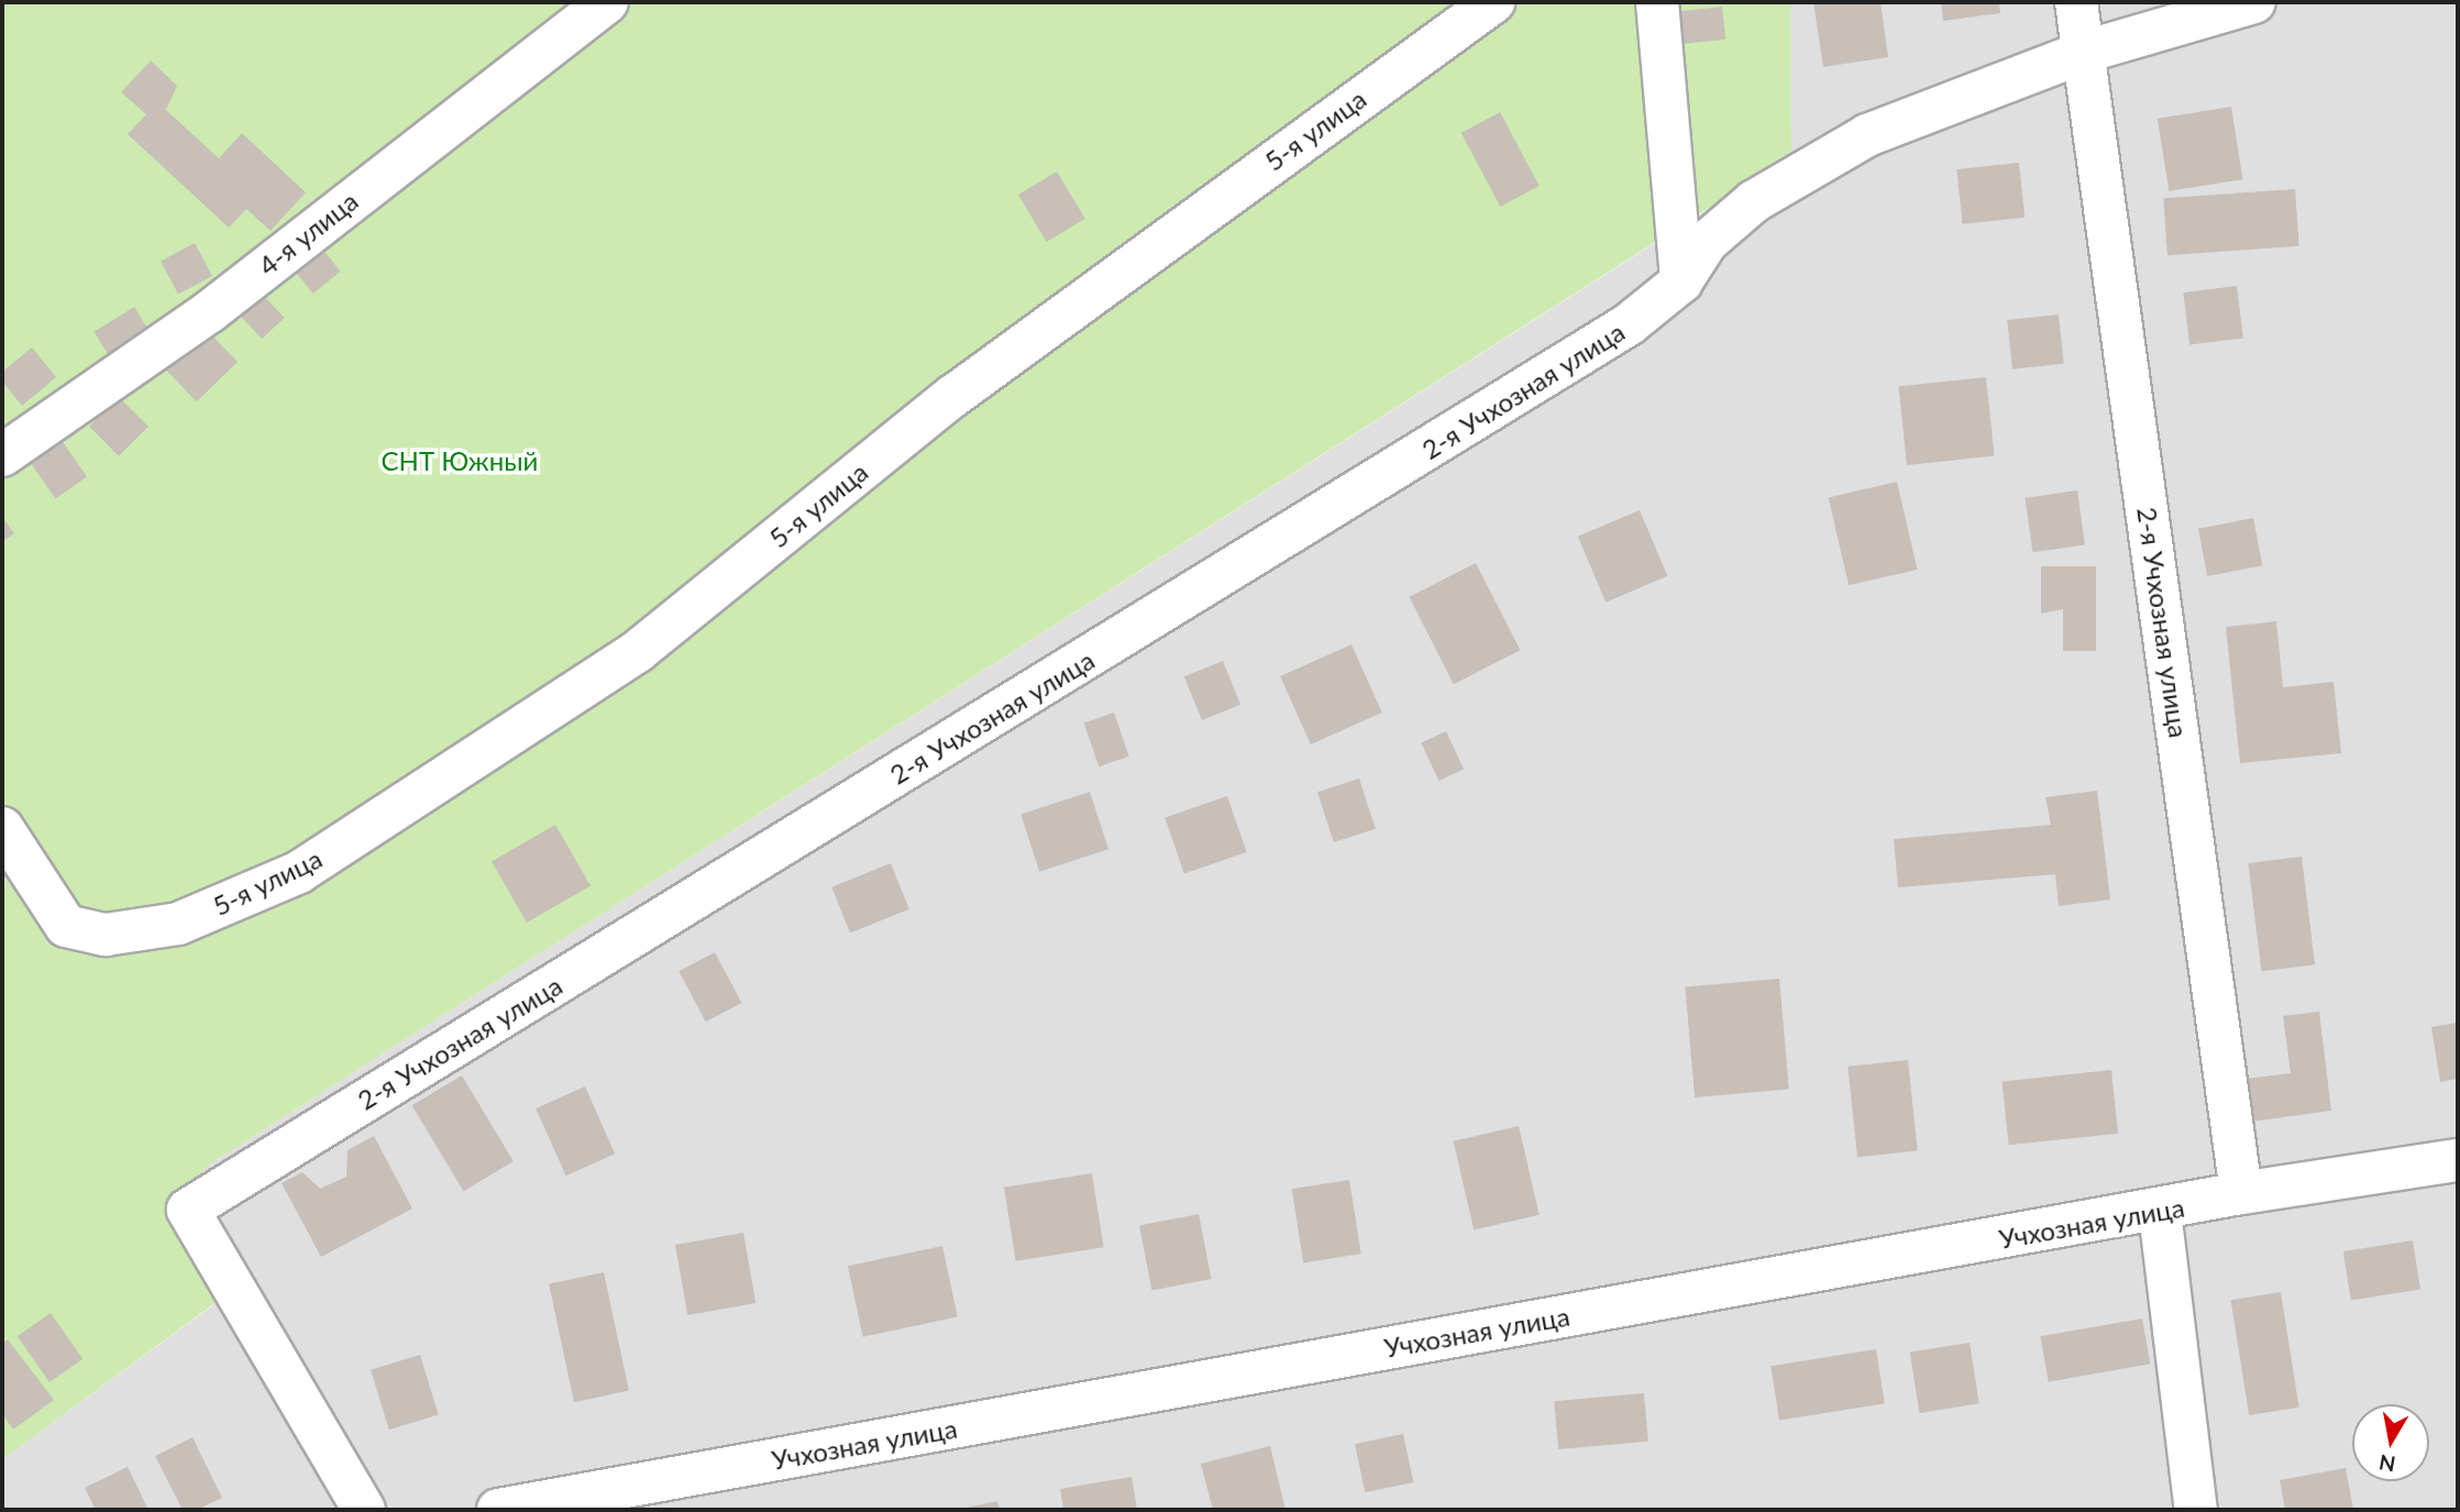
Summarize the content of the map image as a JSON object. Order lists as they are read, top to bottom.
{
  "streets": {
    "street": [
      "5-я улица",
      "4-я улица",
      "2-я Учхозная улица",
      "Учхозная улица"
    ]
  },
  "crossings": [
    ["2-я Учхозная улица", "Учхозная улица"]
  ],
  "parks": ["СНТ Южный"],
  "north": "bottom"
}
